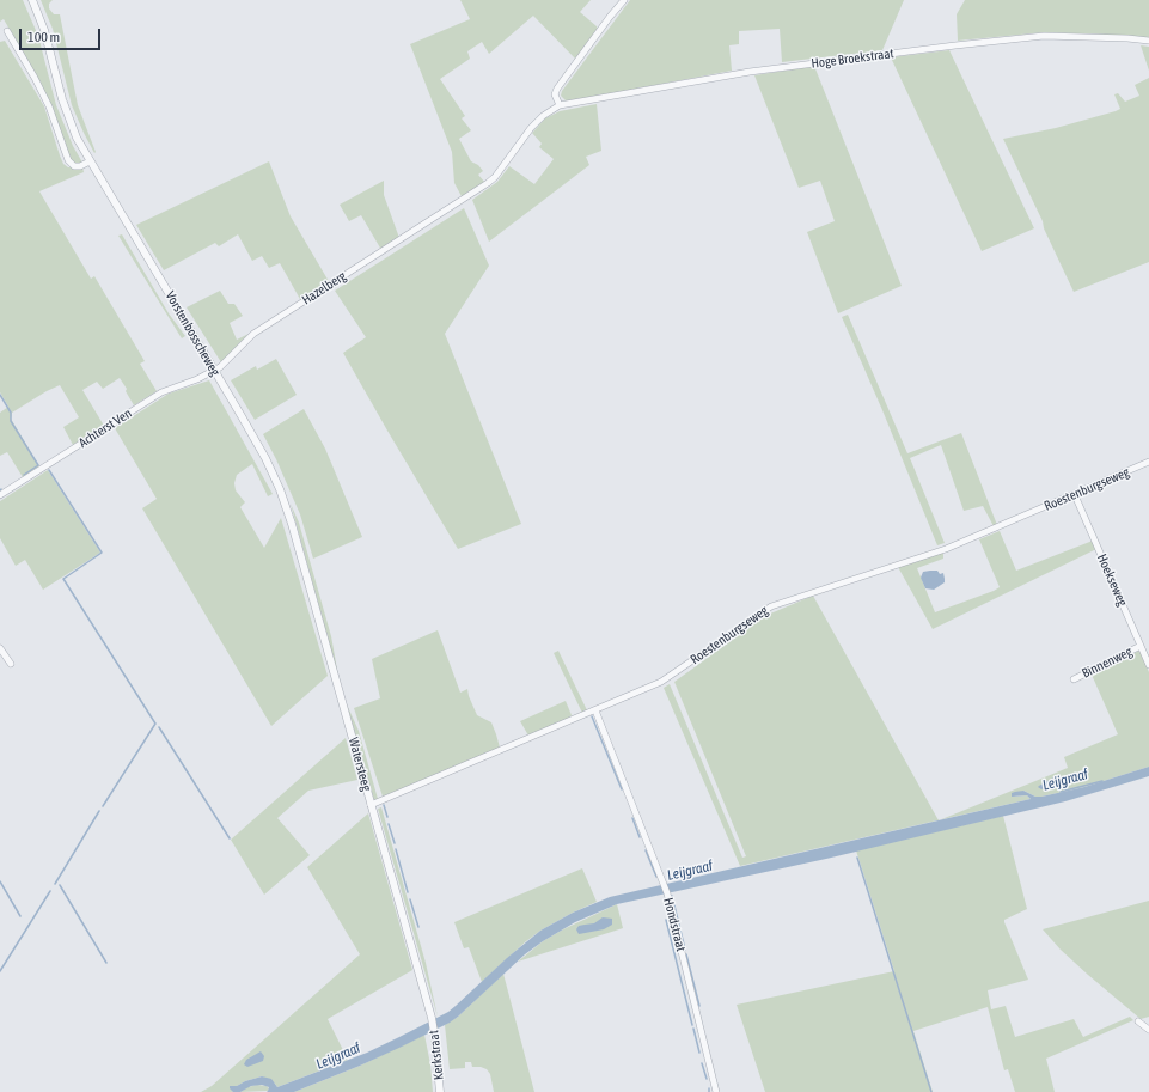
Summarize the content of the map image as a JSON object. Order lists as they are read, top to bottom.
{
  "streets": {
    "street": [
      "Hoge Broekstraat",
      "Hazelberg",
      "Vorstenbosscheweg",
      "Achterst Ven",
      "Roestenburgseweg",
      "Hoekseweg",
      "Binnenweg",
      "Watersteeg",
      "Hondstraat",
      "Kerkstraat"
    ]
  },
  "crossings": [
    ["Hoge Broekstraat", "Hazelberg"],
    ["Hazelberg", "Vorstenbosscheweg"],
    ["Hazelberg", "Achterst Ven"],
    ["Vorstenbosscheweg", "Achterst Ven"],
    ["Vorstenbosscheweg", "Watersteeg"],
    ["Roestenburgseweg", "Hoekseweg"],
    ["Roestenburgseweg", "Watersteeg"],
    ["Roestenburgseweg", "Hondstraat"],
    ["Hoekseweg", "Binnenweg"],
    ["Watersteeg", "Kerkstraat"]
  ],
  "water": ["Leijgraaf"],
  "scale_bar": "100 m"
}
